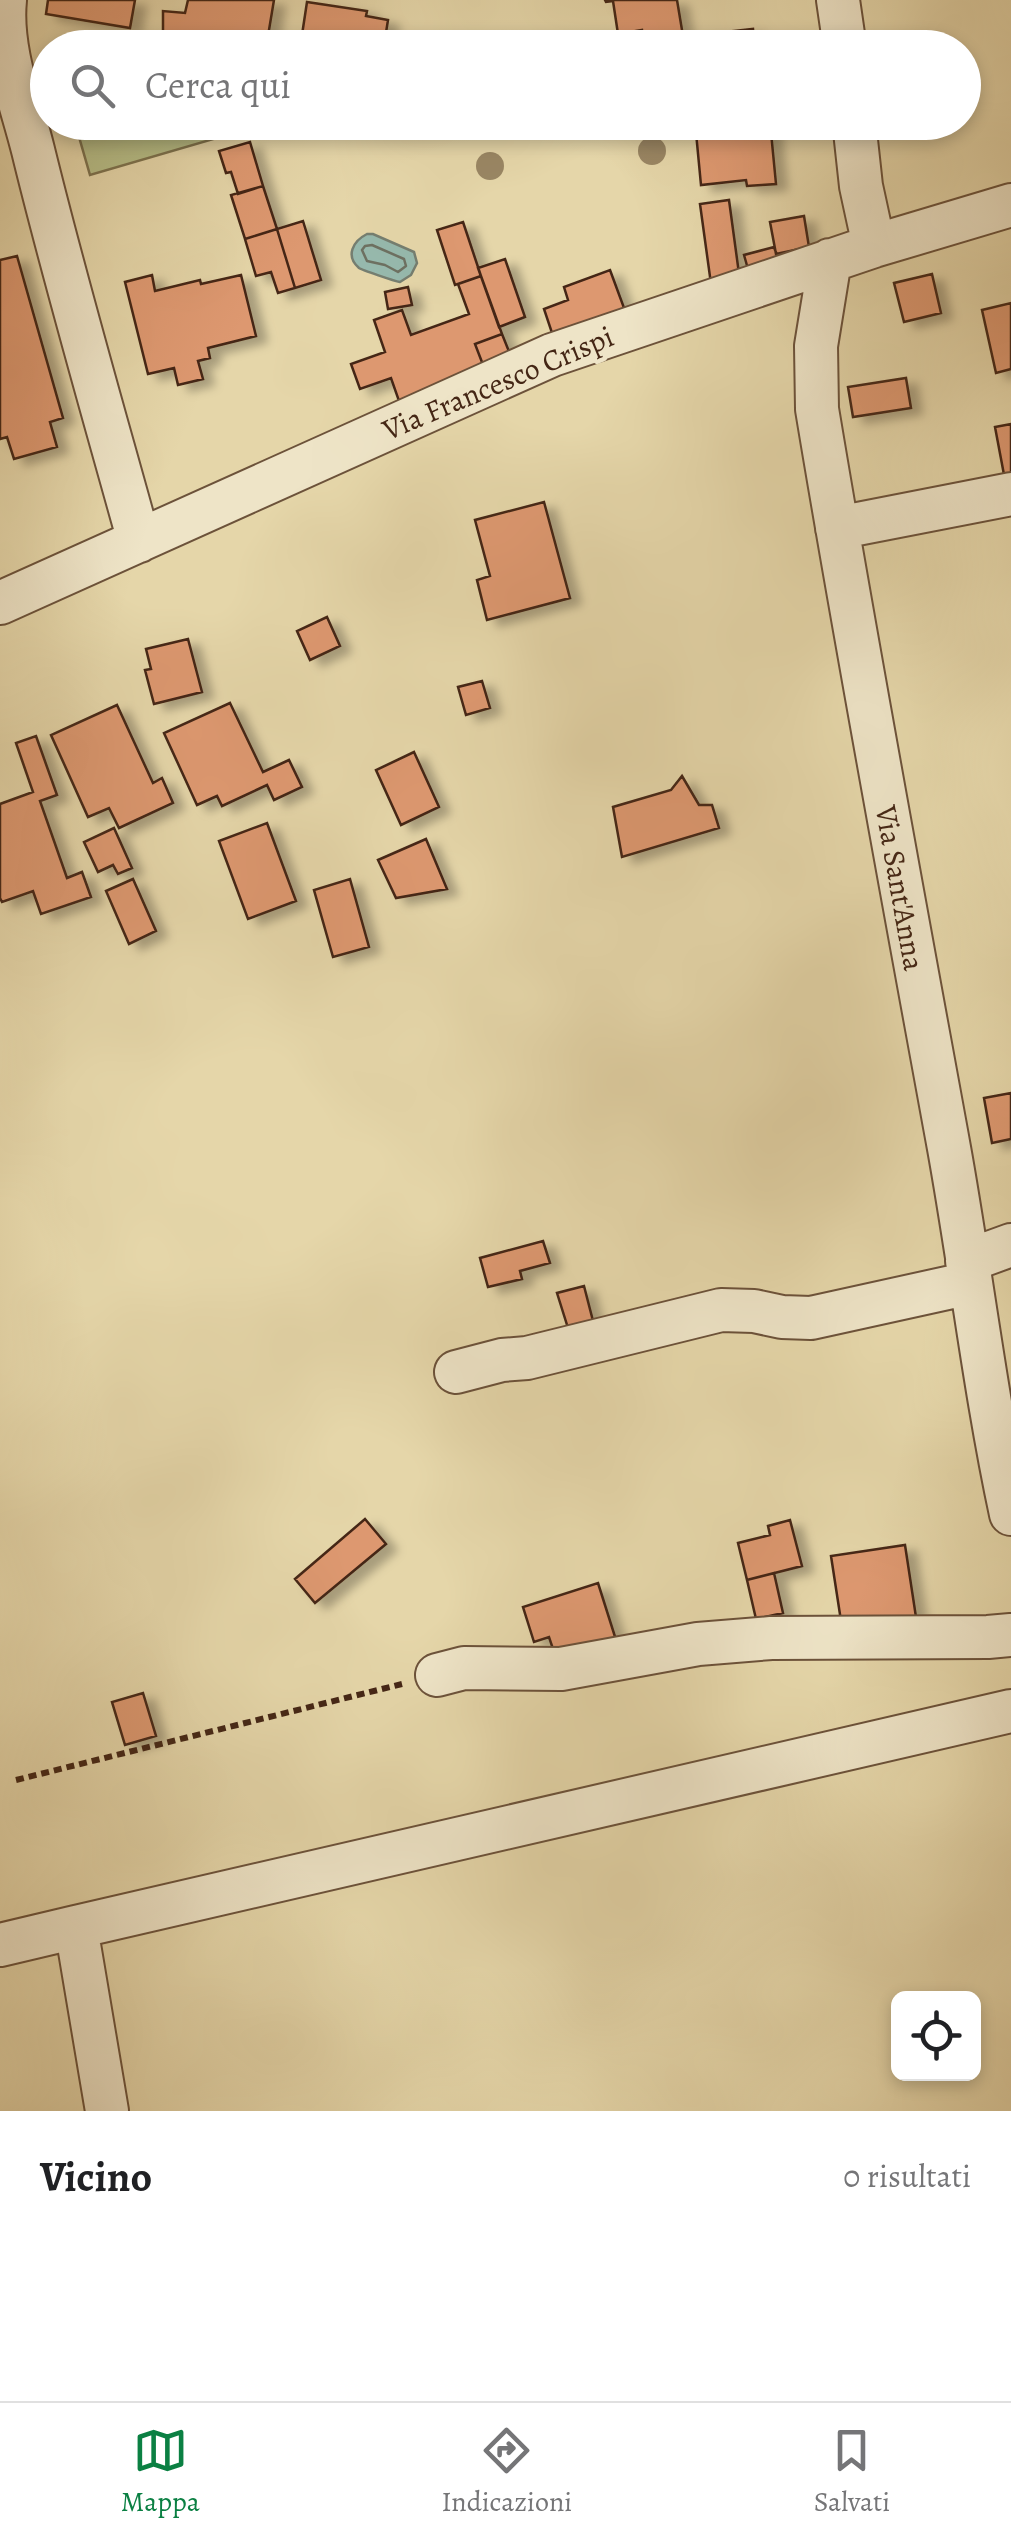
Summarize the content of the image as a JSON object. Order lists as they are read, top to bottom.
{
  "streets": {
    "street": ["Via Francesco Crispi", "Via Sant'Anna"]
  },
  "crossings": [
    ["Via Francesco Crispi", "Via Sant'Anna"]
  ],
  "page": {
    "search": "Cerca qui",
    "heading": ["Vicino", "0 risultati"],
    "nav": ["Mappa", "Indicazioni", "Salvati"]
  }
}
